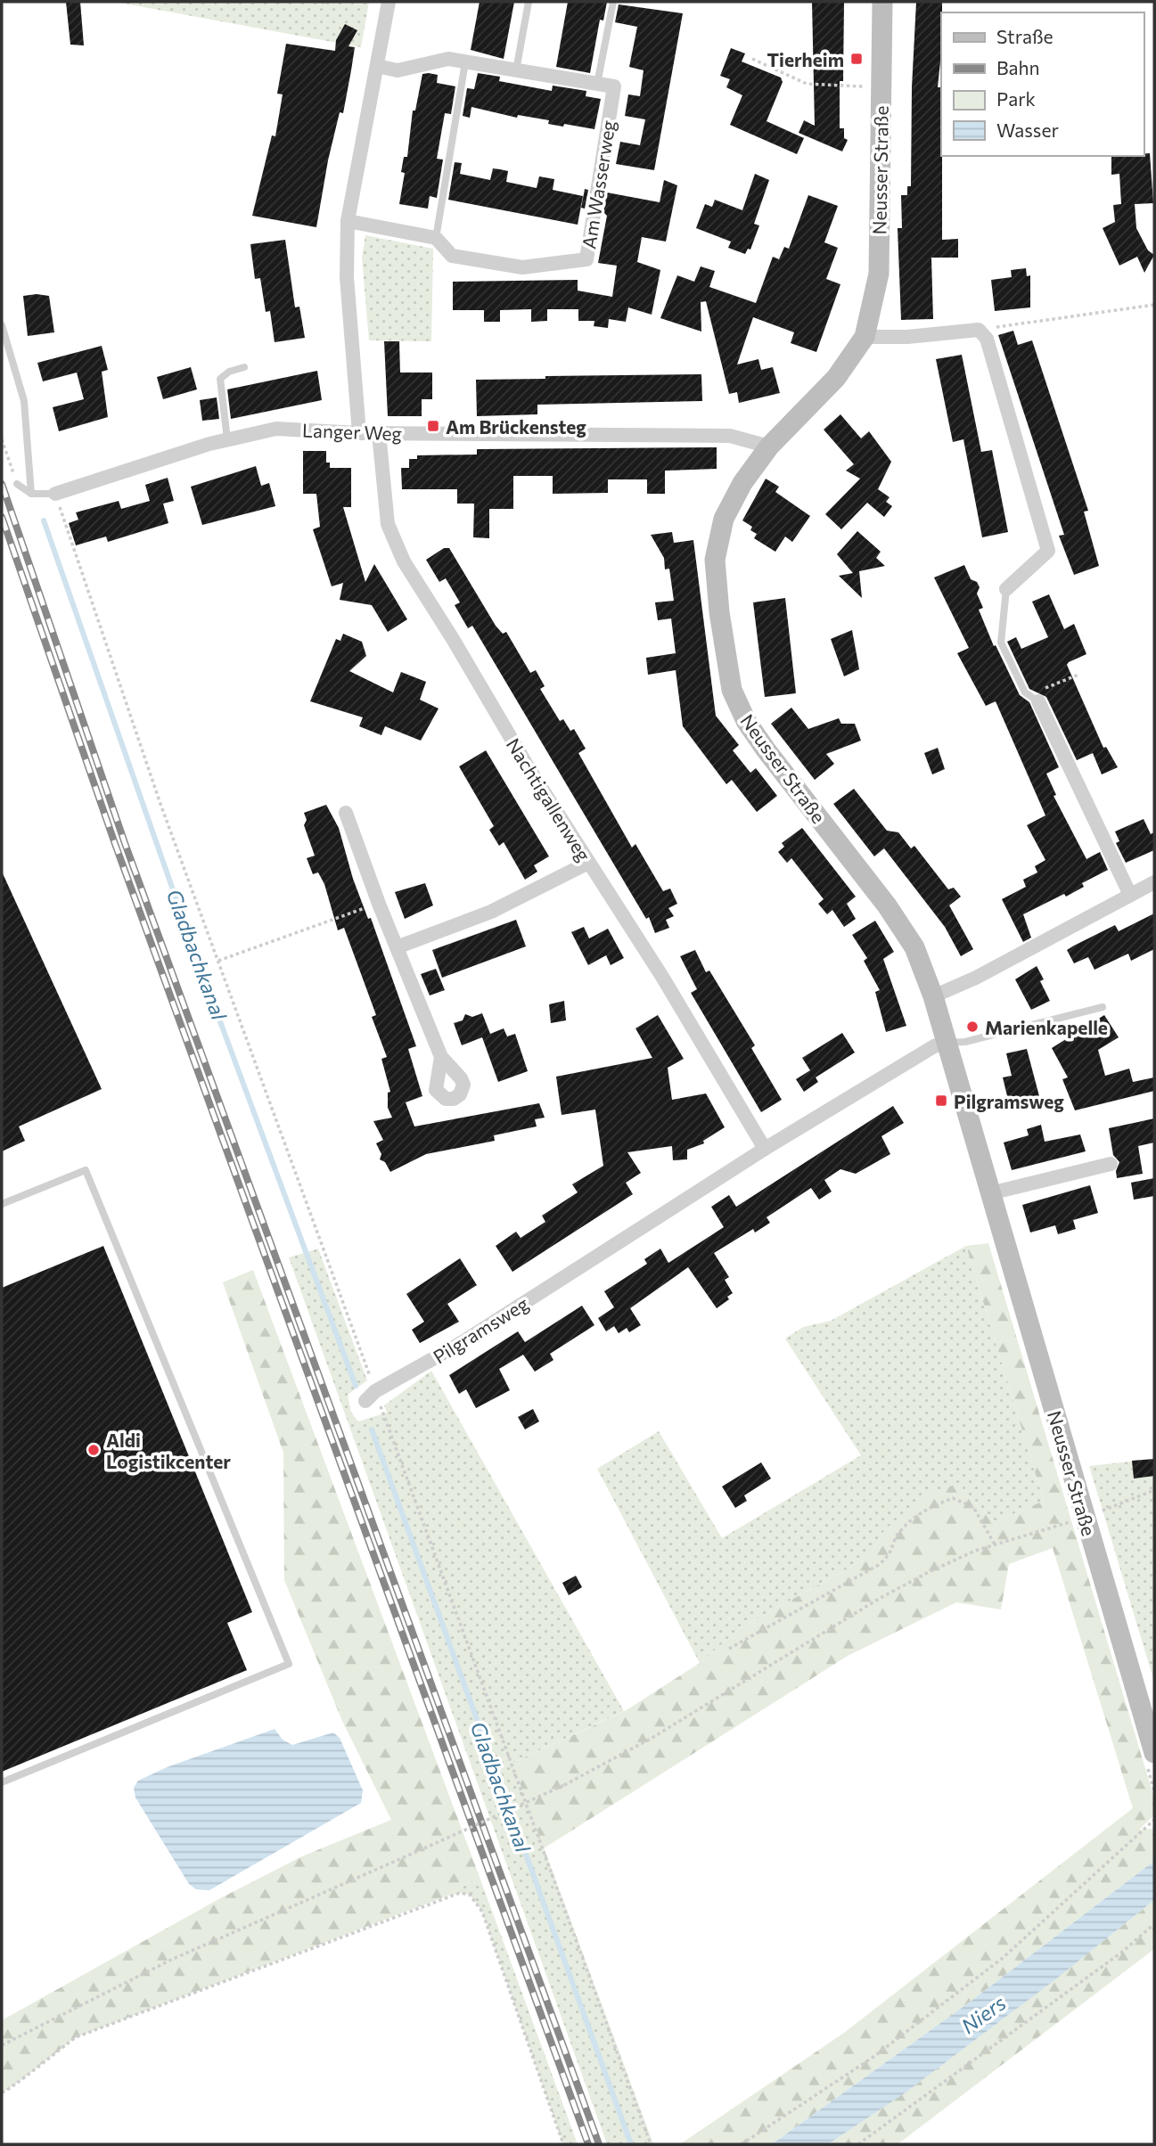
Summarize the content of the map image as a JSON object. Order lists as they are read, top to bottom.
{
  "streets": {
    "street": [
      "Neusser Straße",
      "Am Wasserweg",
      "Langer Weg",
      "Nachtigallenweg",
      "Pilgramsweg"
    ]
  },
  "crossings": [
    ["Neusser Straße", "Langer Weg"],
    ["Neusser Straße", "Pilgramsweg"],
    ["Langer Weg", "Nachtigallenweg"],
    ["Nachtigallenweg", "Pilgramsweg"]
  ],
  "water": ["Gladbachkanal", "Niers"],
  "places": {
    "transit": ["Tierheim", "Am Brückensteg", "Pilgramsweg"],
    "other": ["Marienkapelle", "Aldi Logistikcenter"]
  },
  "legend": [
    "Straße",
    "Bahn",
    "Park",
    "Wasser"
  ]
}
